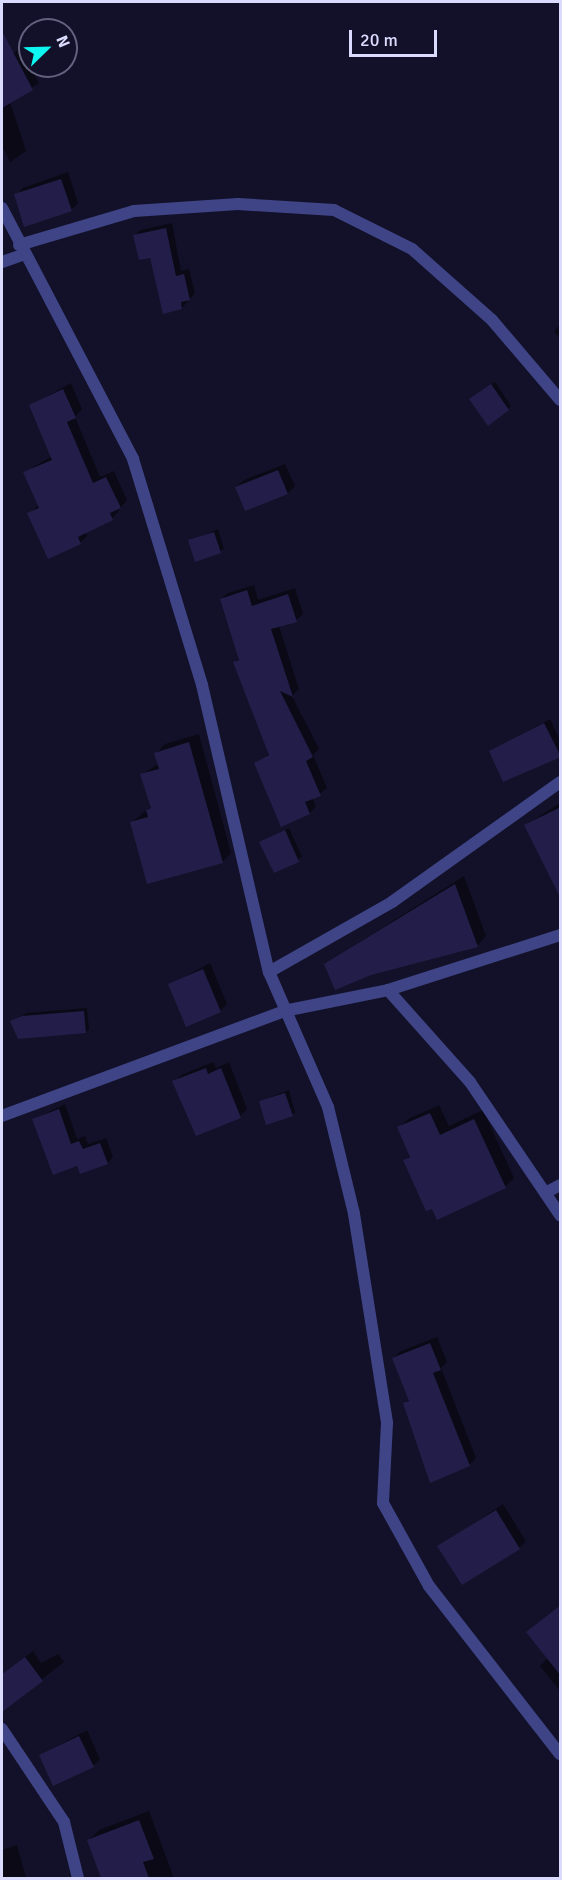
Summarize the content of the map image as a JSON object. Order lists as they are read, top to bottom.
{
  "scale_bar": "20 m",
  "north": "top right"
}
